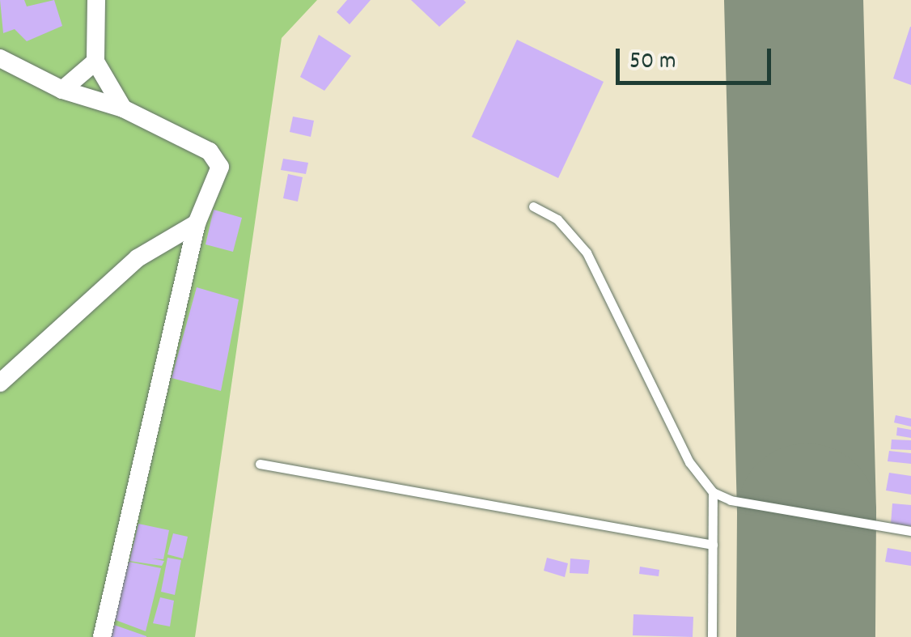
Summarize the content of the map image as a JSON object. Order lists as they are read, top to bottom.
{
  "scale_bar": "50 m"
}
